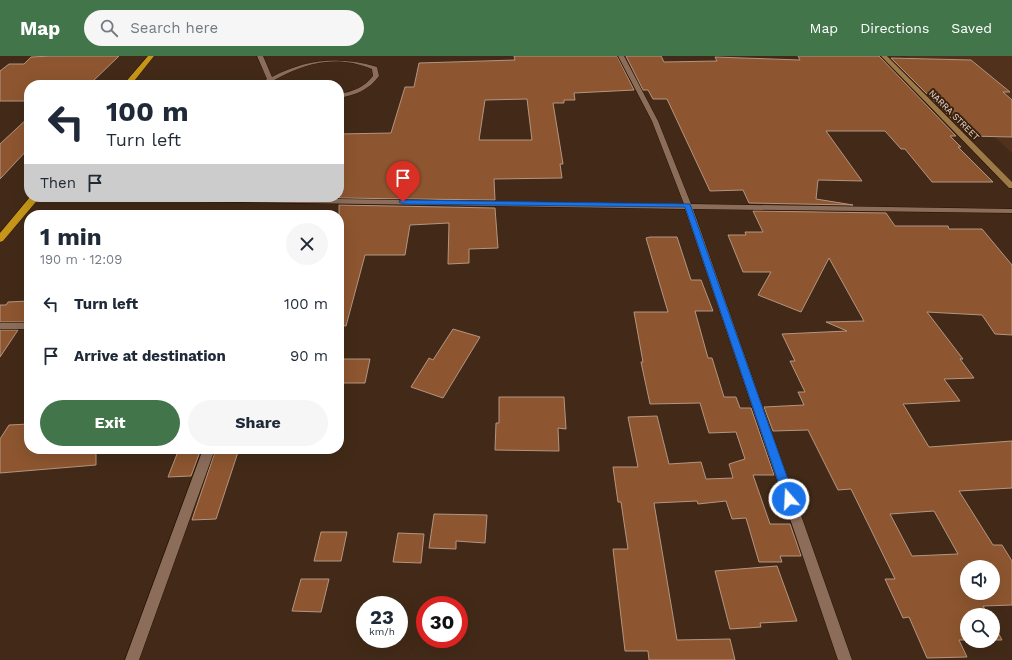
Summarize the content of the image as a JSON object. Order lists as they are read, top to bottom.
{
  "streets": {
    "street": ["NARRA STREET"]
  },
  "page": {
    "header": "Map",
    "search": "Search here",
    "nav": ["Map", "Directions", "Saved"],
    "turn": ["100 m", "Turn left"],
    "then": "Then",
    "heading": ["1 min", "190 m · 12:09"],
    "list": [
      {
        "name": "Turn left",
        "value": "100 m"
      },
      {
        "name": "Arrive at destination",
        "value": "90 m"
      }
    ],
    "buttons": ["Exit", "Share"],
    "speed": "23 km/h",
    "limit": "30"
  }
}
